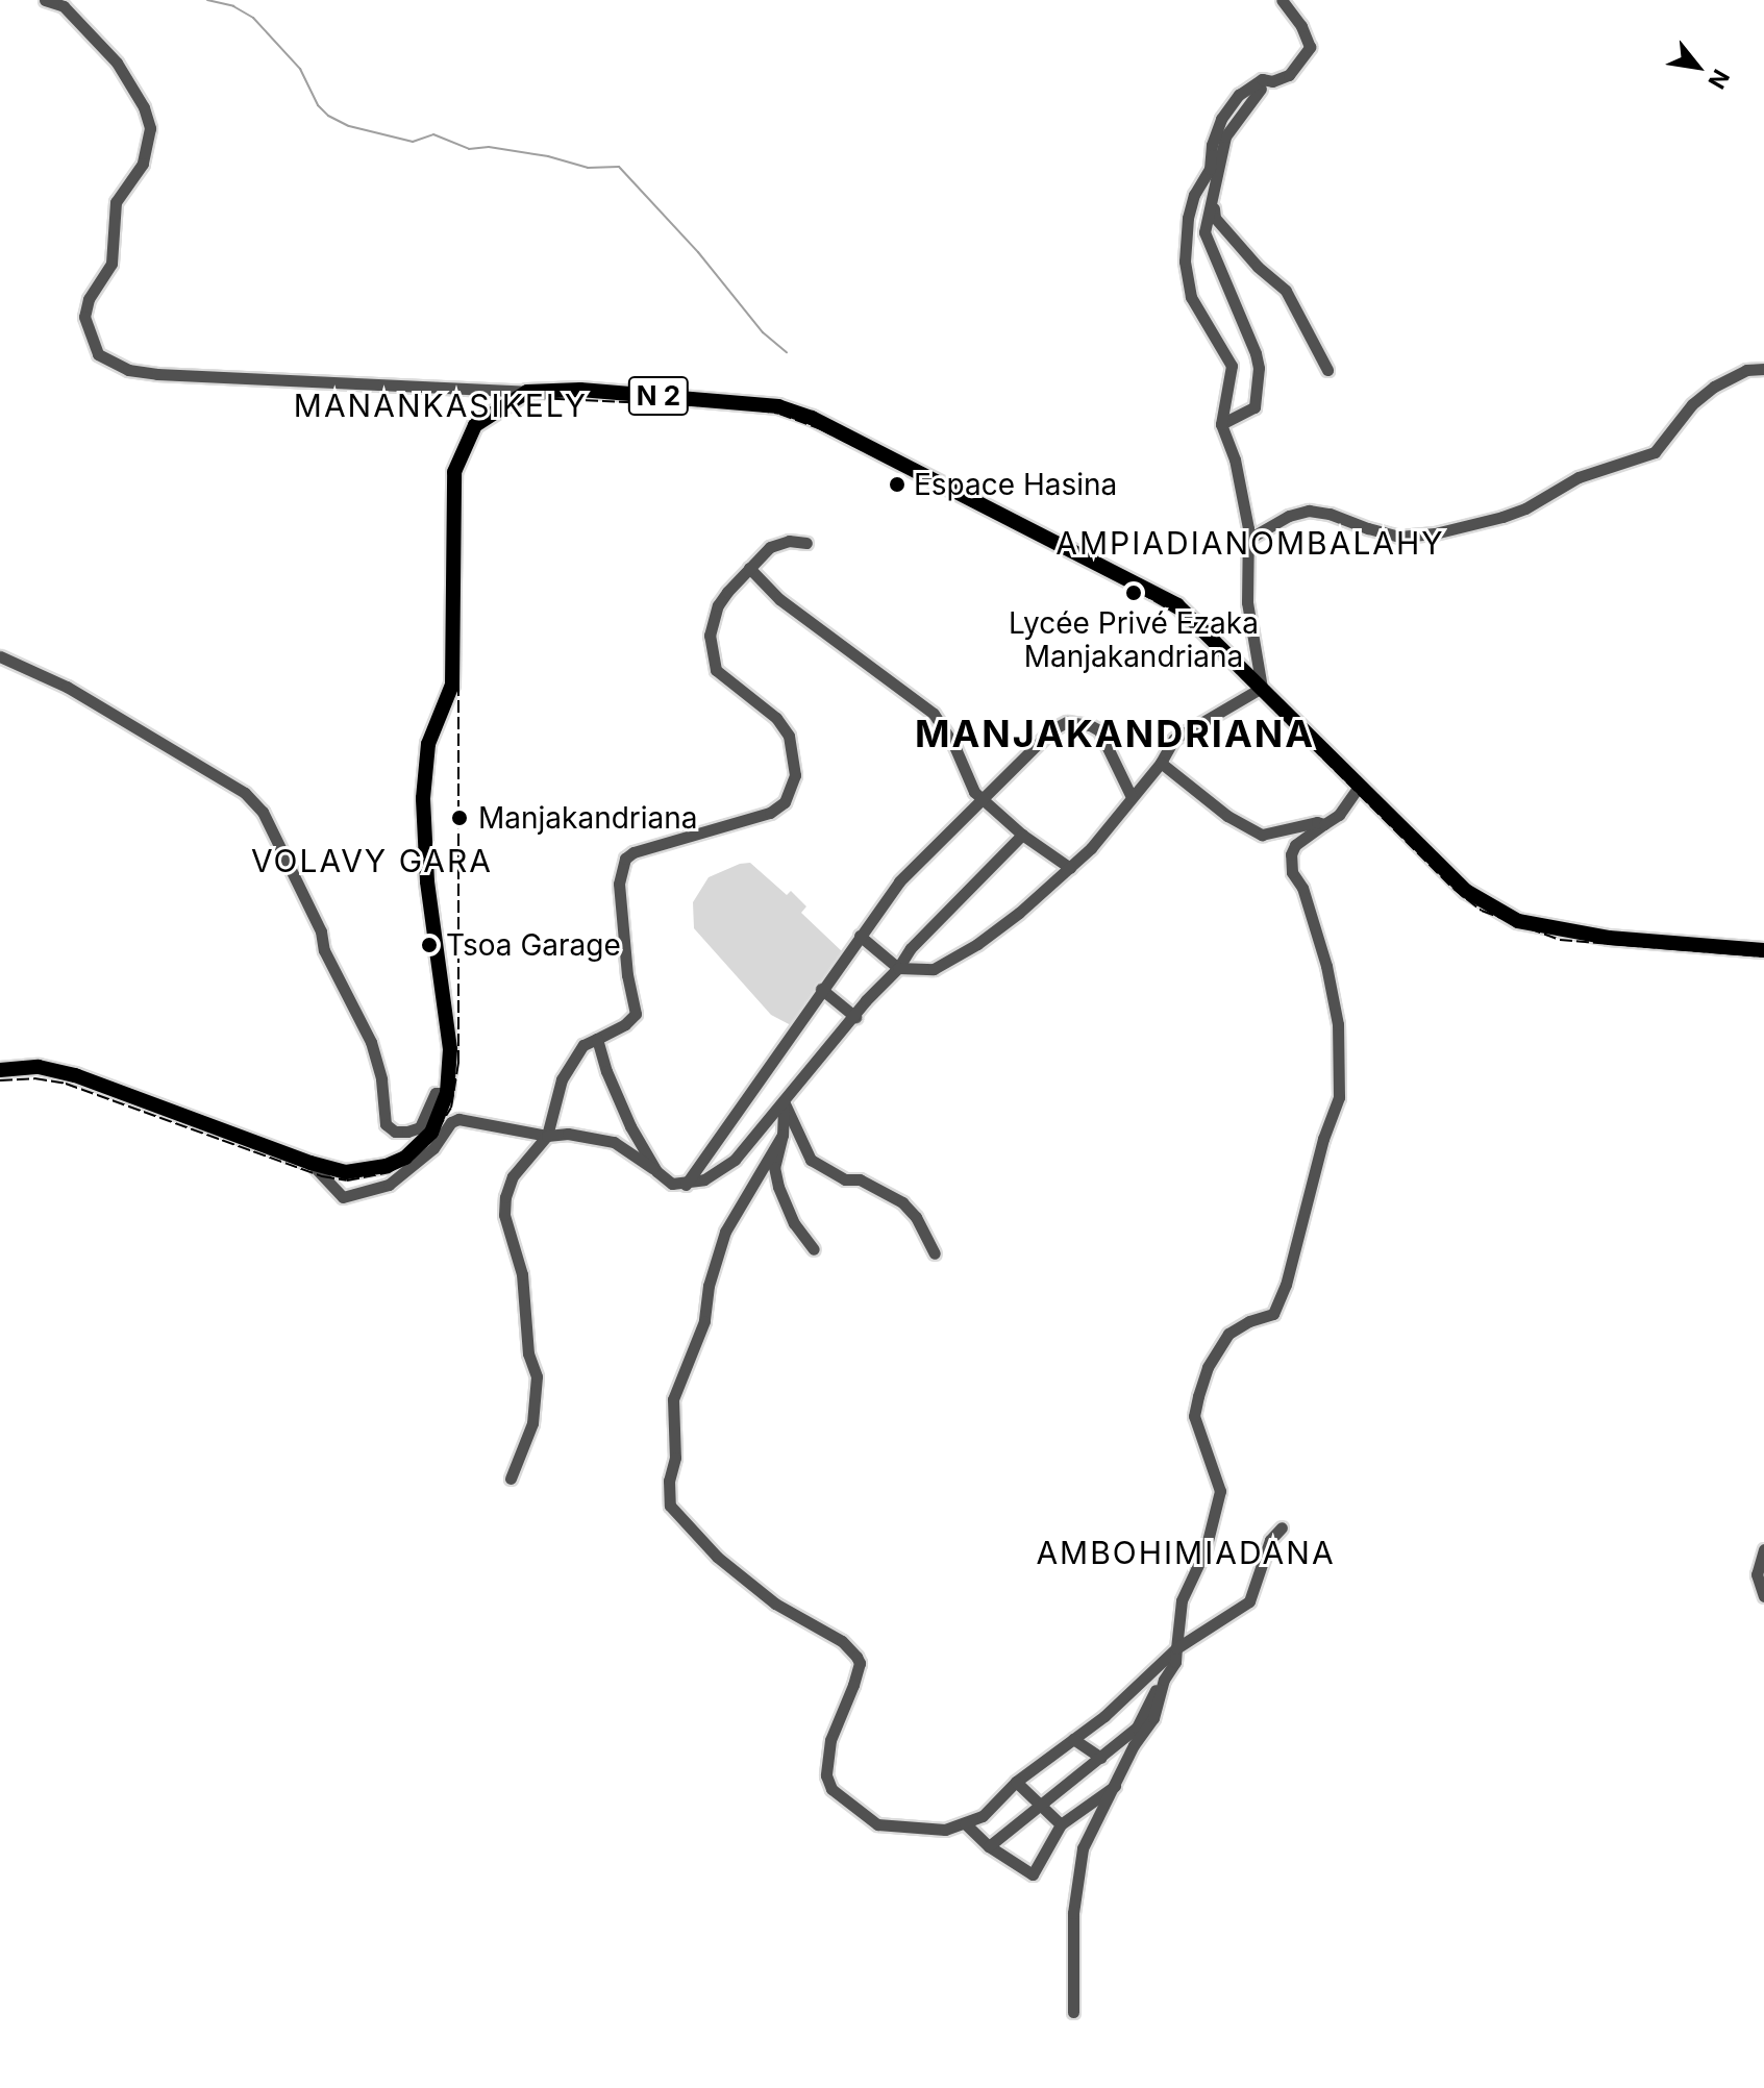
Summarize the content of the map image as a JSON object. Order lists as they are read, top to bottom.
{
  "streets": {
    "main road": ["N 2"]
  },
  "districts": [
    "MANANKASIKELY",
    "AMPIADIANOMBALAHY",
    "MANJAKANDRIANA",
    "VOLAVY GARA",
    "AMBOHIMIADANA"
  ],
  "places": [
    "Espace Hasina",
    "Lycée Privé Ezaka Manjakandriana",
    "Manjakandriana",
    "Tsoa Garage"
  ],
  "north": "bottom right"
}
